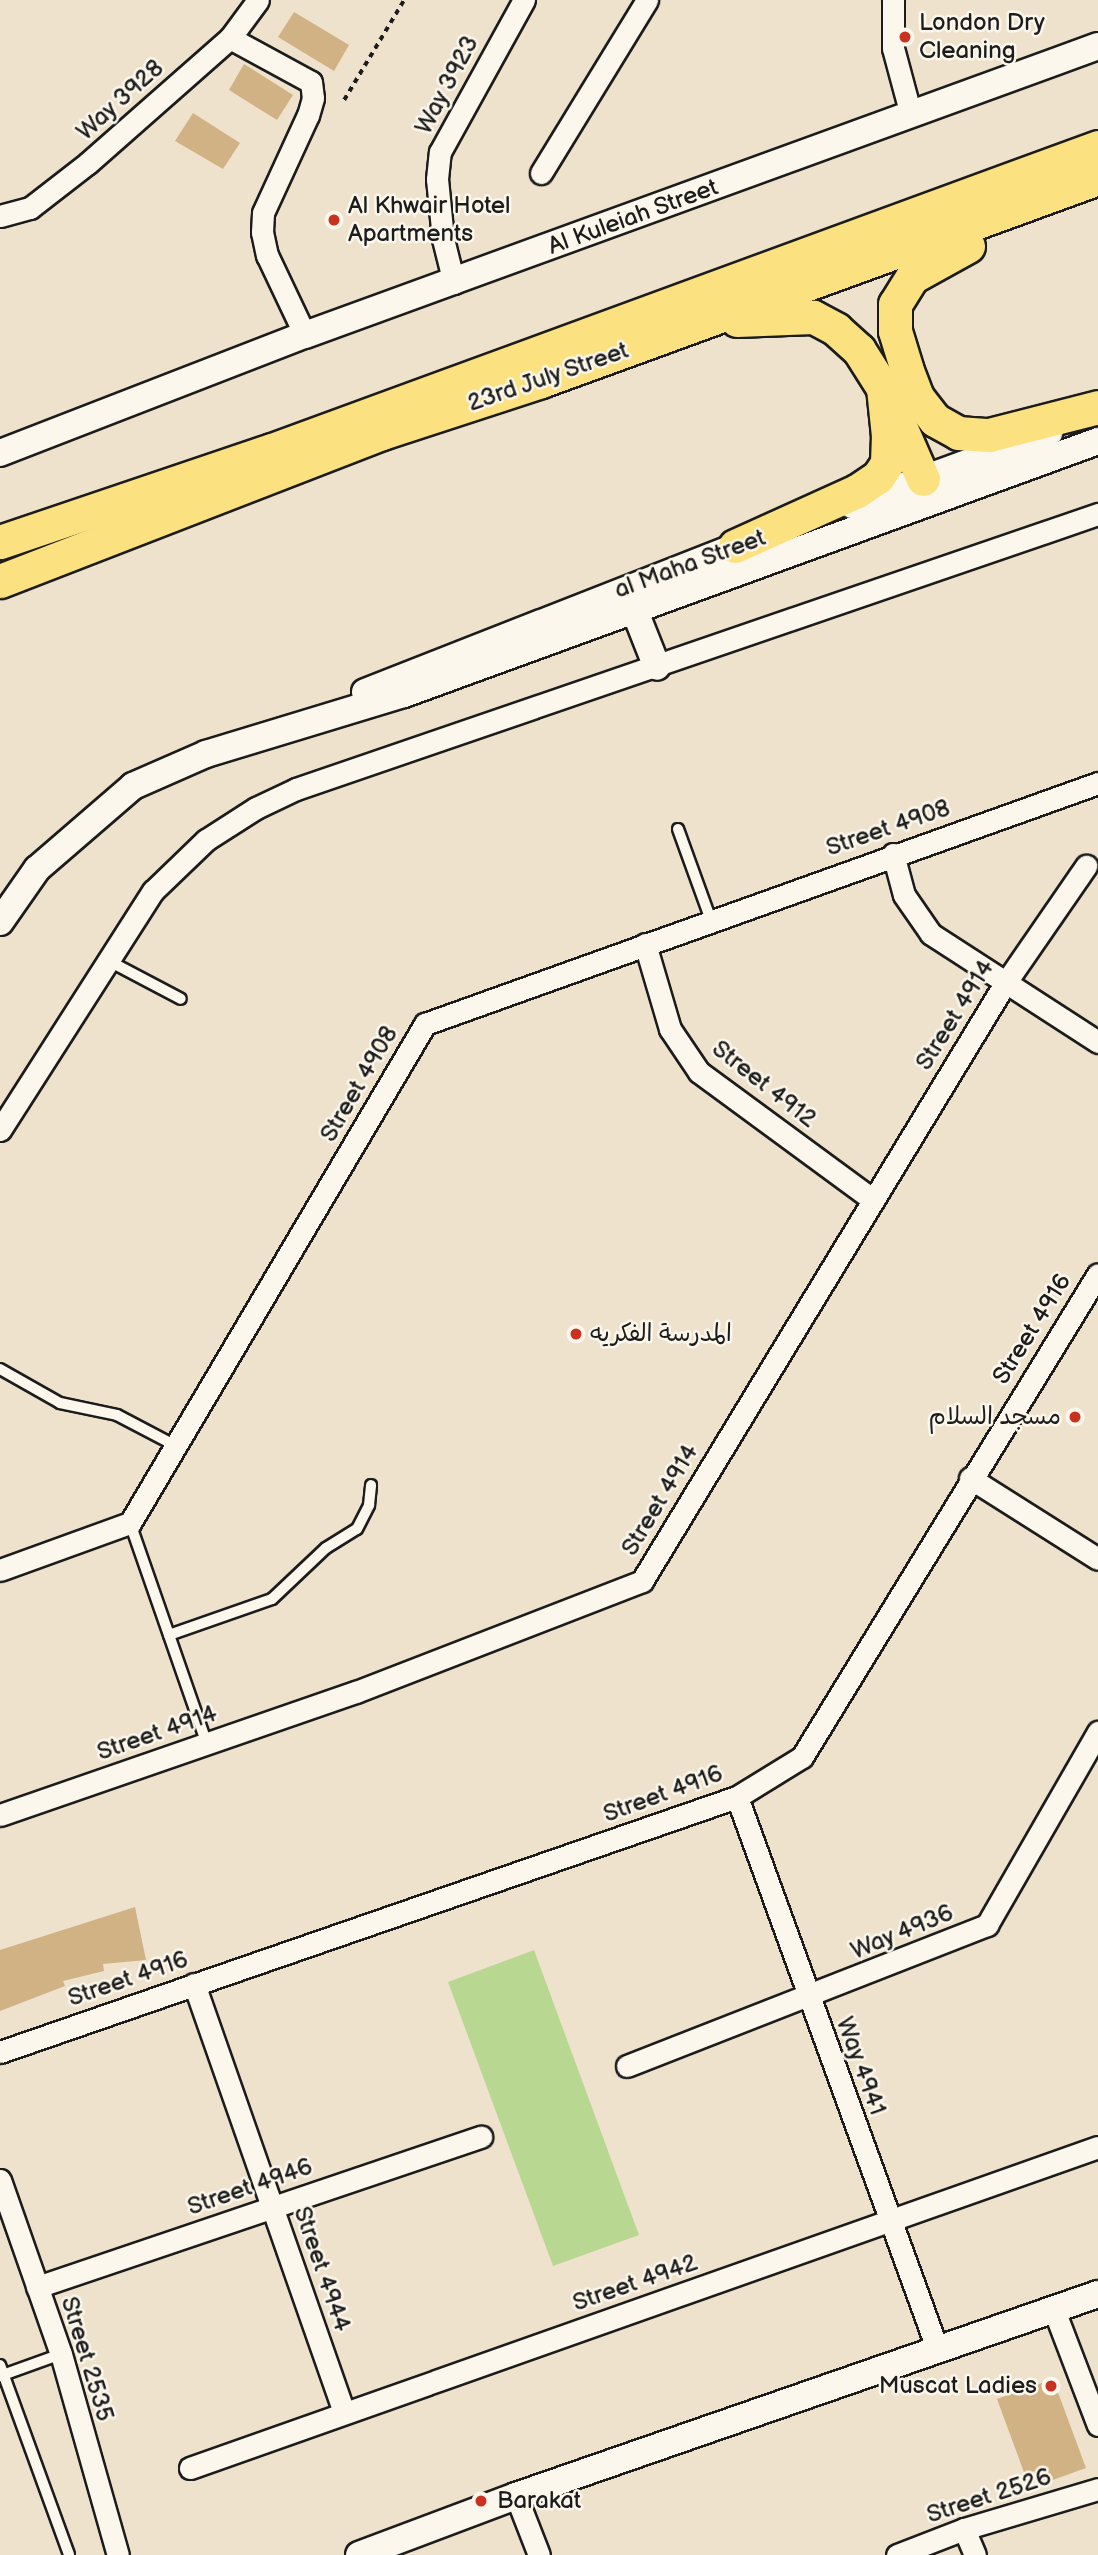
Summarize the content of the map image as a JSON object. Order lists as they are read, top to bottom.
{
  "streets": {
    "main road": ["23rd July Street"],
    "street": [
      "Way 3923",
      "Way 3928",
      "Al Kuleiah Street",
      "al Maha Street",
      "Street 4908",
      "Street 4914",
      "Street 4912",
      "Street 4916",
      "Way 4936",
      "Way 4941",
      "Street 4946",
      "Street 4944",
      "Street 4942",
      "Street 2535",
      "Street 2526"
    ]
  },
  "crossings": [
    ["Way 3923", "Al Kuleiah Street"],
    ["Street 4908", "Street 4912"],
    ["Street 4914", "Street 4912"],
    ["Street 4916", "Way 4941"],
    ["Street 4916", "Street 4944"],
    ["Way 4936", "Way 4941"],
    ["Way 4941", "Street 4942"],
    ["Street 4946", "Street 4944"],
    ["Street 4946", "Street 2535"],
    ["Street 4944", "Street 4942"]
  ],
  "places": [
    "London Dry Cleaning",
    "Al Khwair Hotel Apartments",
    "المدرسة الفكريه",
    "مسجد السلام",
    "Muscat Ladies",
    "Barakat"
  ]
}
